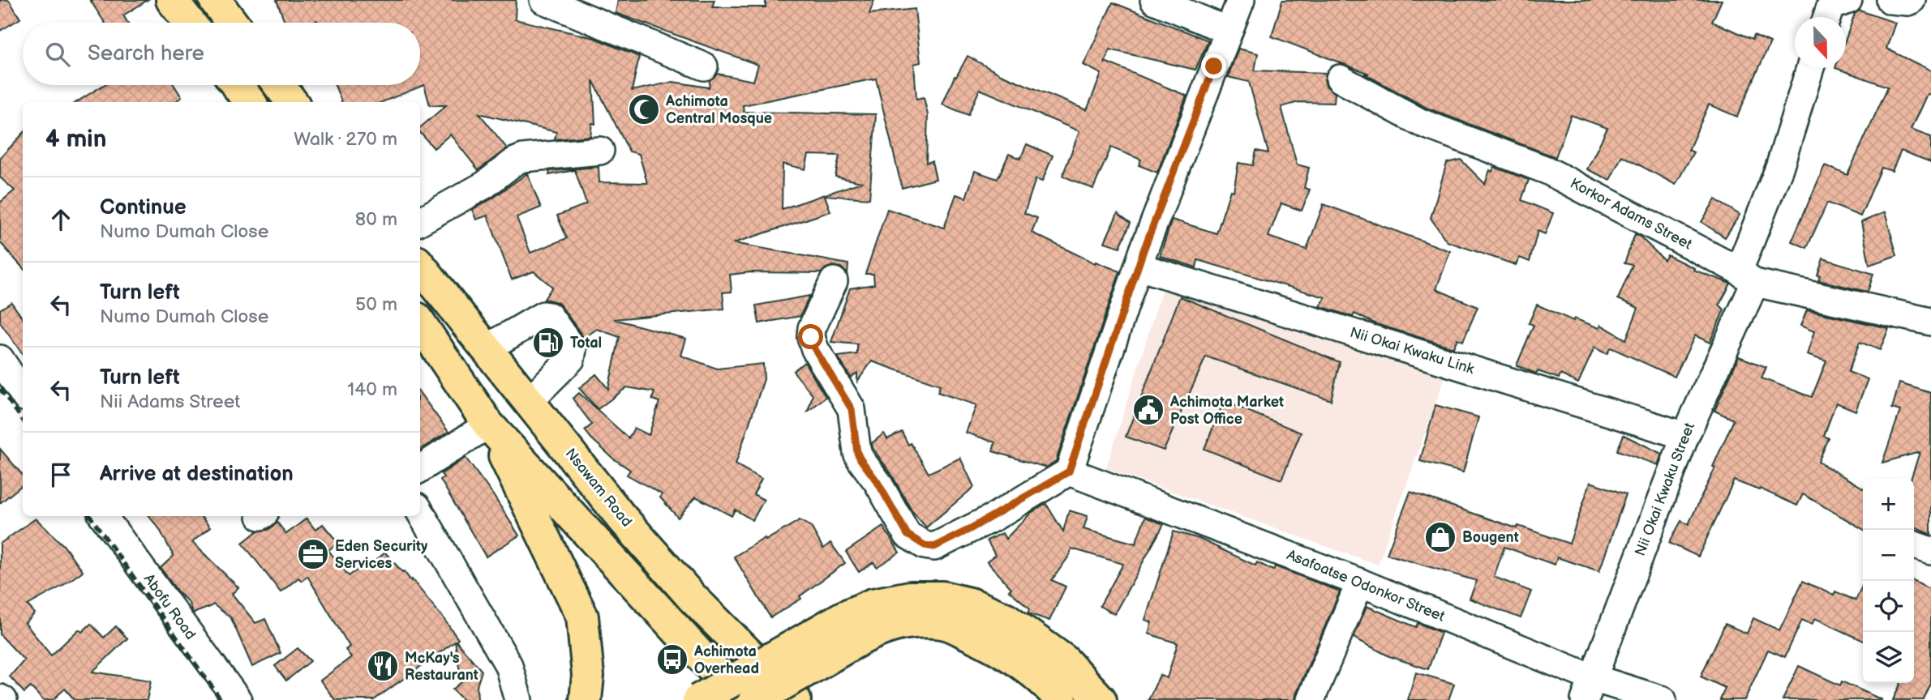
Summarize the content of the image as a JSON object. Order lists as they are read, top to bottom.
{
  "streets": {
    "main road": ["Nsawam Road"],
    "street": [
      "Korkor Adams Street",
      "Nii Okai Kwaku Link",
      "Nii Okai Kwaku Street",
      "Asafoatse Odonkor Street",
      "Abofu Road"
    ]
  },
  "crossings": [
    ["Korkor Adams Street", "Nii Okai Kwaku Street"],
    ["Nii Okai Kwaku Link", "Nii Okai Kwaku Street"],
    ["Nii Okai Kwaku Street", "Asafoatse Odonkor Street"]
  ],
  "places": {
    "mosque": ["Achimota Central Mosque"],
    "fuel station": ["Total"],
    "public building": ["Achimota Market Post Office"],
    "shop": ["Bougent"],
    "office": ["Eden Security Services"],
    "bus stop": ["Achimota Overhead"],
    "restaurant": ["McKay's Restaurant"]
  },
  "north": "bottom",
  "page": {
    "search": "Search here",
    "heading": ["4 min", "Walk · 270 m"],
    "list": [
      ["Continue", "Numo Dumah Close", "80 m"],
      ["Turn left", "Numo Dumah Close", "50 m"],
      ["Turn left", "Nii Adams Street", "140 m"],
      "Arrive at destination"
    ],
    "map_buttons": ["+", "−"]
  }
}
